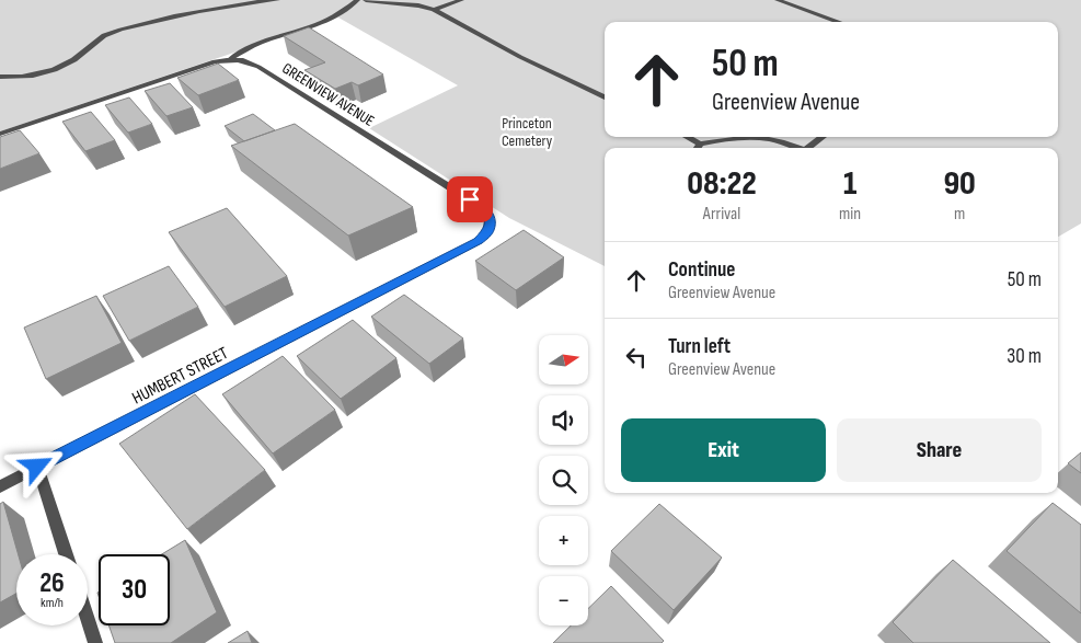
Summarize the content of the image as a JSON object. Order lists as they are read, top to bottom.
{
  "streets": {
    "street": ["GREENVIEW AVENUE", "HUMBERT STREET"]
  },
  "crossings": [
    ["GREENVIEW AVENUE", "HUMBERT STREET"]
  ],
  "parks": ["Princeton Cemetery"],
  "north": "right",
  "page": {
    "turn": ["50 m", "Greenview Avenue"],
    "eta": [
      "08:22",
      "Arrival",
      "1",
      "min",
      "90",
      "m"
    ],
    "list": [
      {
        "name": "Continue",
        "note": "Greenview Avenue",
        "value": "50 m"
      },
      {
        "name": "Turn left",
        "note": "Greenview Avenue",
        "value": "30 m"
      }
    ],
    "map_buttons": ["+", "−"],
    "buttons": ["Exit", "Share"],
    "speed": "26 km/h",
    "limit": "30"
  }
}
